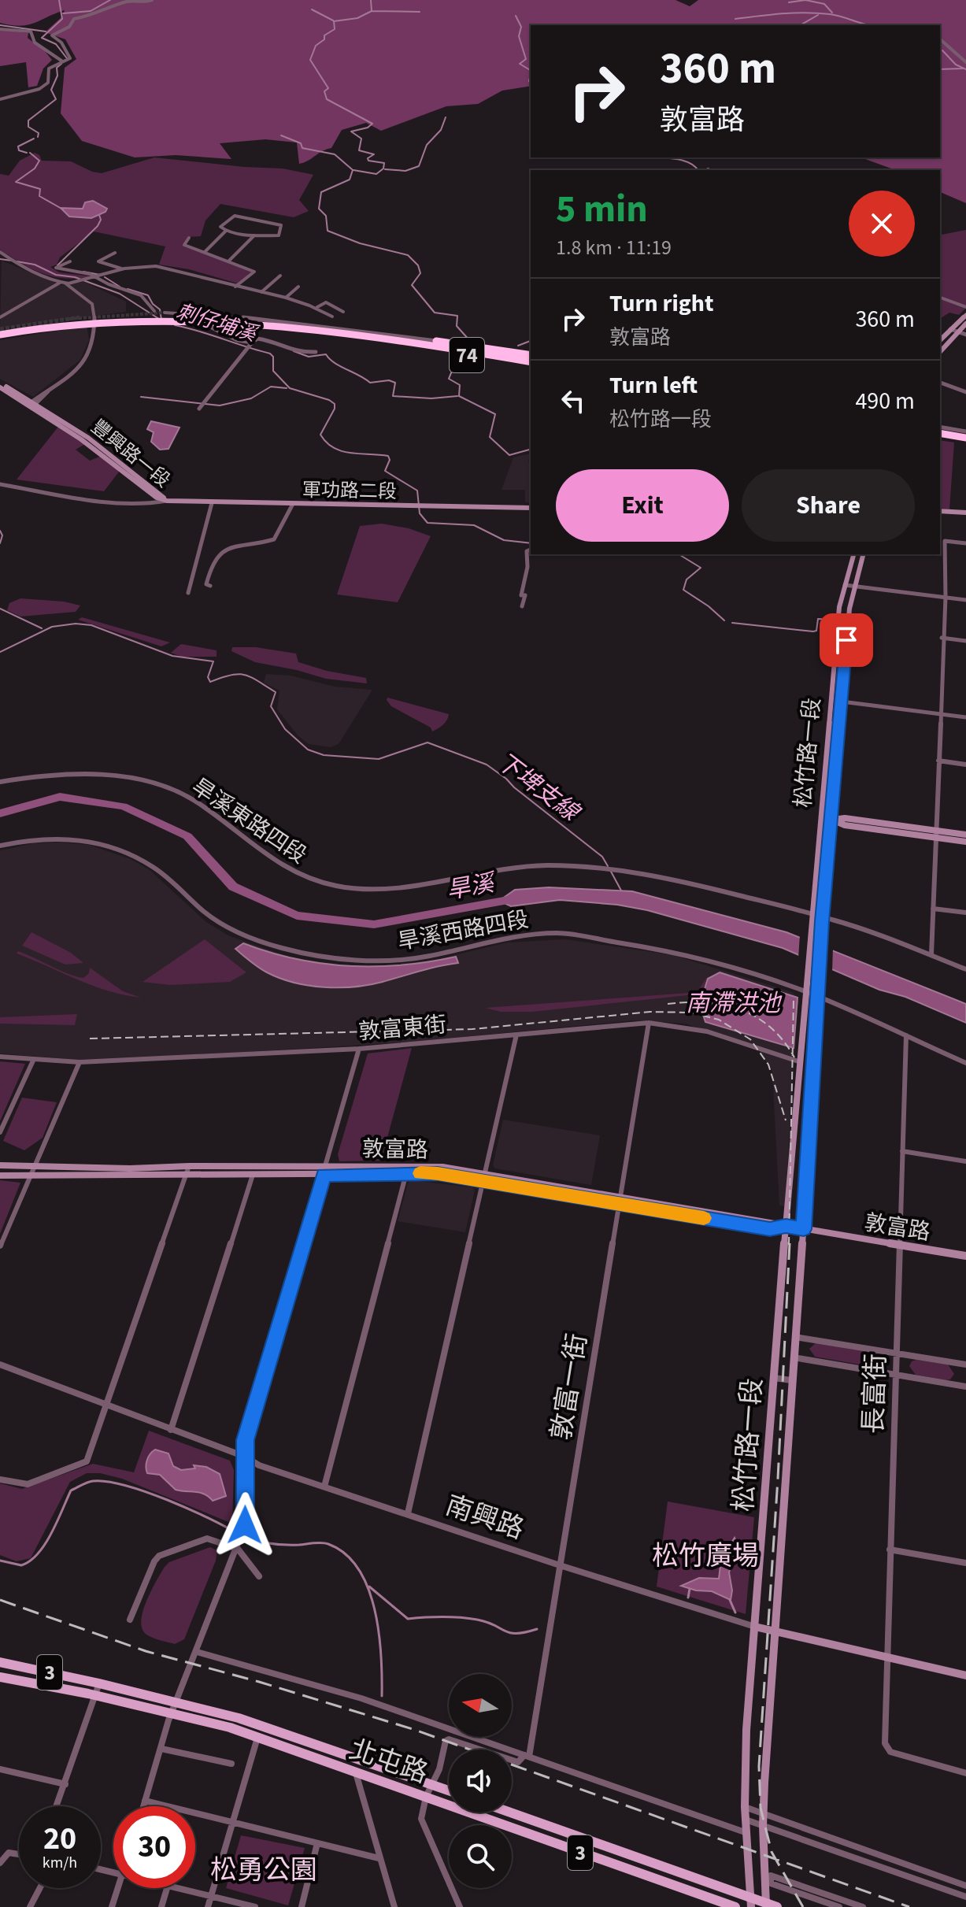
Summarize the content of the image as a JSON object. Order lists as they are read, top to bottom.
{
  "streets": {
    "highway": ["74"],
    "main road": ["3", "北屯路"],
    "street": [
      "豐興路一段",
      "軍功路二段",
      "松竹路一段",
      "旱溪東路四段",
      "旱溪西路四段",
      "敦富東街",
      "敦富路",
      "敦富一街",
      "長富街",
      "南興路"
    ]
  },
  "crossings": [
    ["豐興路一段", "軍功路二段"],
    ["松竹路一段", "旱溪東路四段"],
    ["松竹路一段", "旱溪西路四段"],
    ["松竹路一段", "敦富東街"],
    ["松竹路一段", "敦富路"],
    ["松竹路一段", "南興路"],
    ["松竹路一段", "3"],
    ["旱溪西路四段", "長富街"],
    ["敦富東街", "敦富一街"],
    ["敦富路", "敦富一街"],
    ["敦富路", "長富街"],
    ["敦富一街", "南興路"],
    ["長富街", "南興路"],
    ["3", "北屯路"]
  ],
  "water": [
    "刺仔埔溪",
    "下埤支線",
    "旱溪",
    "南滯洪池"
  ],
  "parks": ["松竹廣場", "松勇公園"],
  "north": "left",
  "page": {
    "turn": ["360 m", "敦富路"],
    "heading": ["5 min", "1.8 km · 11:19"],
    "list": [
      {
        "name": "Turn right",
        "note": "敦富路",
        "value": "360 m"
      },
      {
        "name": "Turn left",
        "note": "松竹路一段",
        "value": "490 m"
      }
    ],
    "buttons": ["Exit", "Share"],
    "speed": "20 km/h",
    "limit": "30"
  }
}
